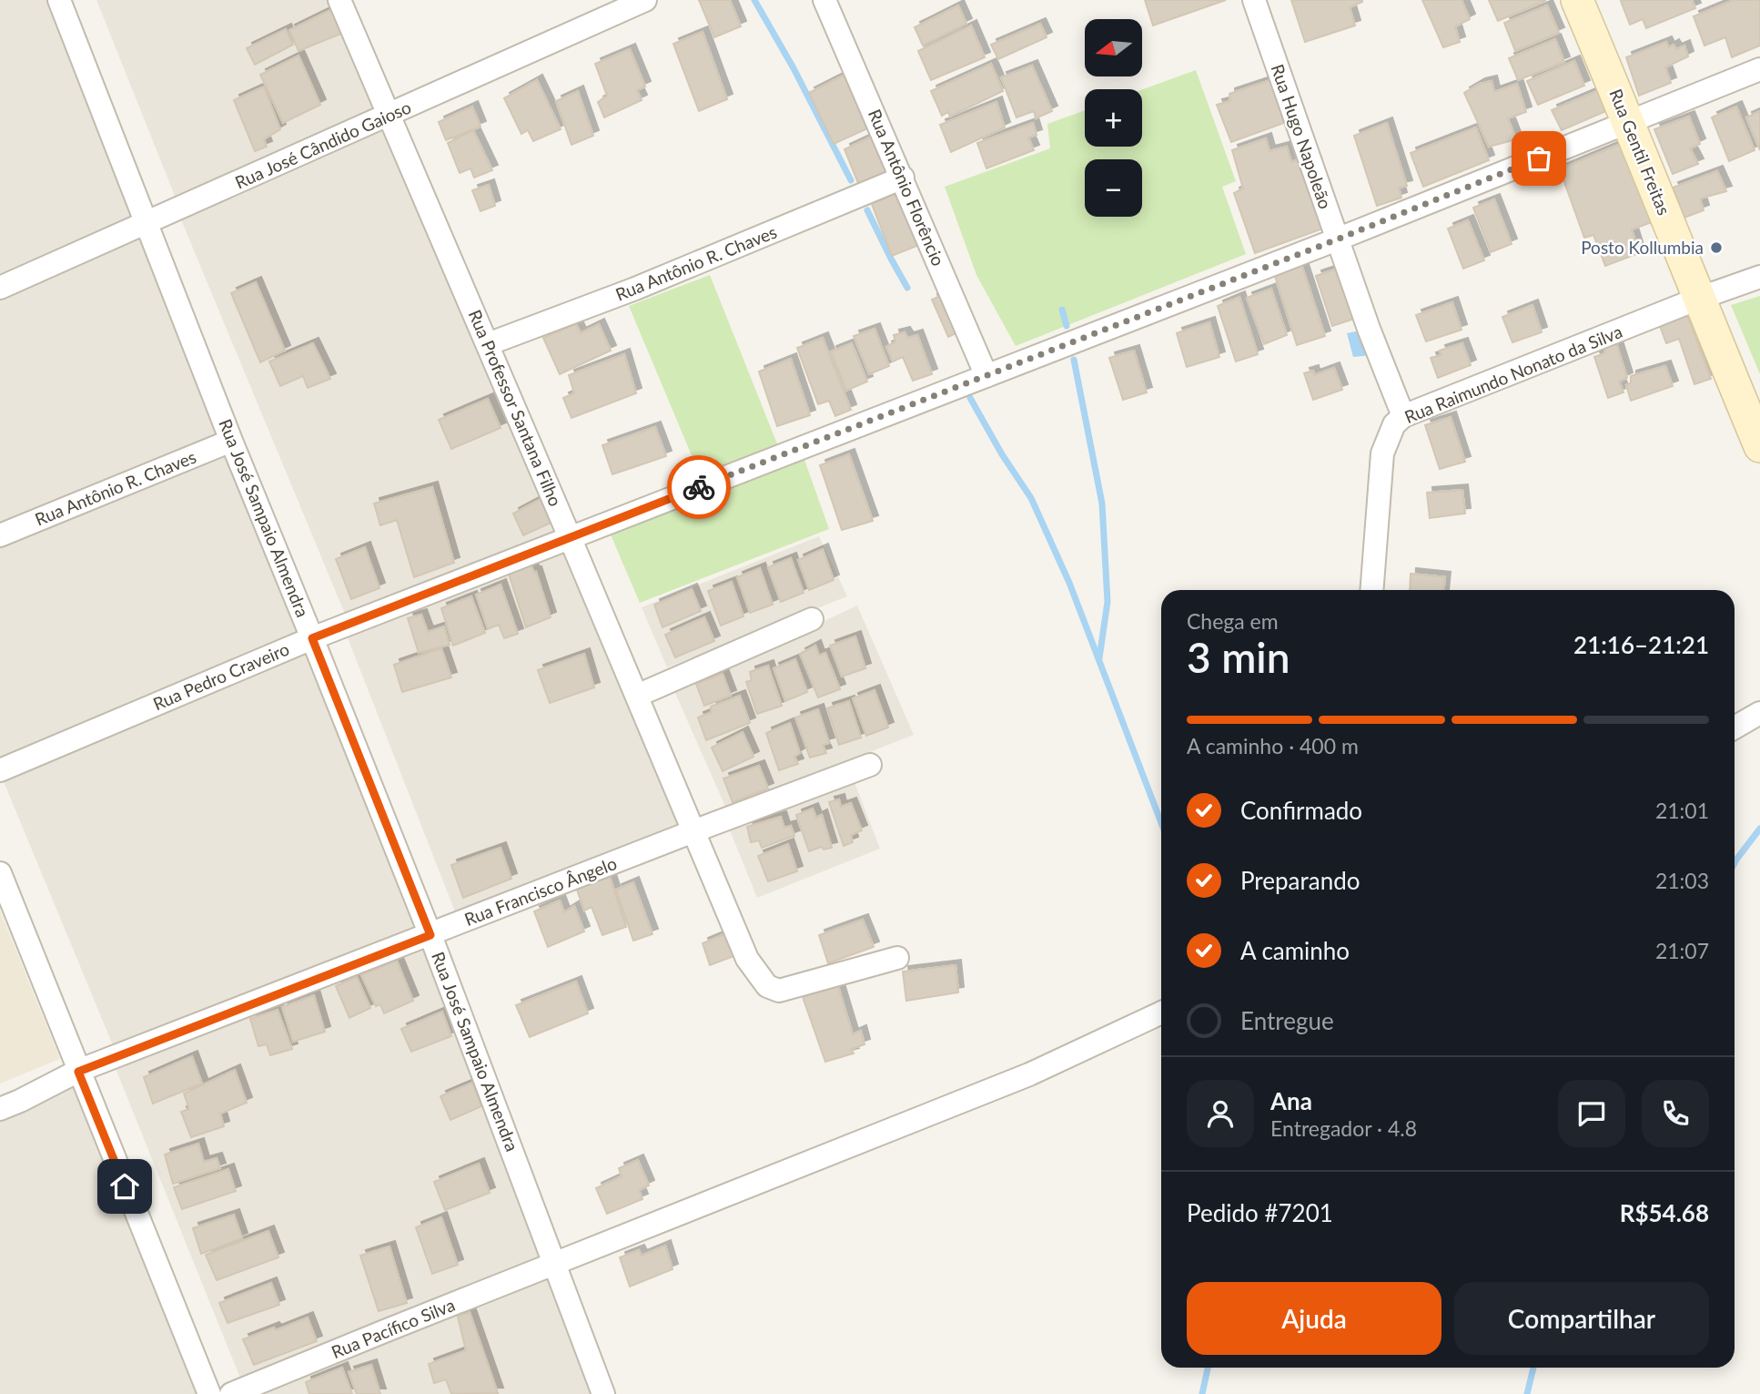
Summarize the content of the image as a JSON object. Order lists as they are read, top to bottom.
{
  "streets": {
    "main road": ["Rua Gentil Freitas"],
    "street": [
      "Rua Hugo Napoleão",
      "Rua José Cândido Gaioso",
      "Rua Antônio Florêncio",
      "Rua Antônio R. Chaves",
      "Rua Raimundo Nonato da Silva",
      "Rua Professor Santana Filho",
      "Rua José Sampaio Almendra",
      "Rua Pedro Craveiro",
      "Rua Francisco Ângelo",
      "Rua Pacífico Silva"
    ]
  },
  "crossings": [
    ["Rua Hugo Napoleão", "Rua Raimundo Nonato da Silva"],
    ["Rua Hugo Napoleão", "Rua Pedro Craveiro"],
    ["Rua José Cândido Gaioso", "Rua Professor Santana Filho"],
    ["Rua José Cândido Gaioso", "Rua José Sampaio Almendra"],
    ["Rua Gentil Freitas", "Rua Raimundo Nonato da Silva"],
    ["Rua Gentil Freitas", "Rua Pedro Craveiro"],
    ["Rua Antônio Florêncio", "Rua Antônio R. Chaves"],
    ["Rua Antônio Florêncio", "Rua Pedro Craveiro"],
    ["Rua Antônio R. Chaves", "Rua Professor Santana Filho"],
    ["Rua Antônio R. Chaves", "Rua José Sampaio Almendra"],
    ["Rua Professor Santana Filho", "Rua Pedro Craveiro"],
    ["Rua Professor Santana Filho", "Rua Francisco Ângelo"],
    ["Rua José Sampaio Almendra", "Rua Pedro Craveiro"],
    ["Rua José Sampaio Almendra", "Rua Francisco Ângelo"],
    ["Rua José Sampaio Almendra", "Rua Pacífico Silva"]
  ],
  "places": ["Posto Kollumbia"],
  "north": "left",
  "page": {
    "map_buttons": ["+", "−"],
    "heading": ["3 min", "Chega em", "21:16–21:21"],
    "panel": [
      "Ana",
      "Entregador · 4.8",
      "Pedido #7201",
      "R$54.68"
    ],
    "bar": "A caminho · 400 m",
    "list": [
      ["Confirmado", "21:01"],
      ["Preparando", "21:03"],
      ["A caminho", "21:07"],
      "Entregue"
    ],
    "buttons": ["Ajuda", "Compartilhar"]
  }
}
